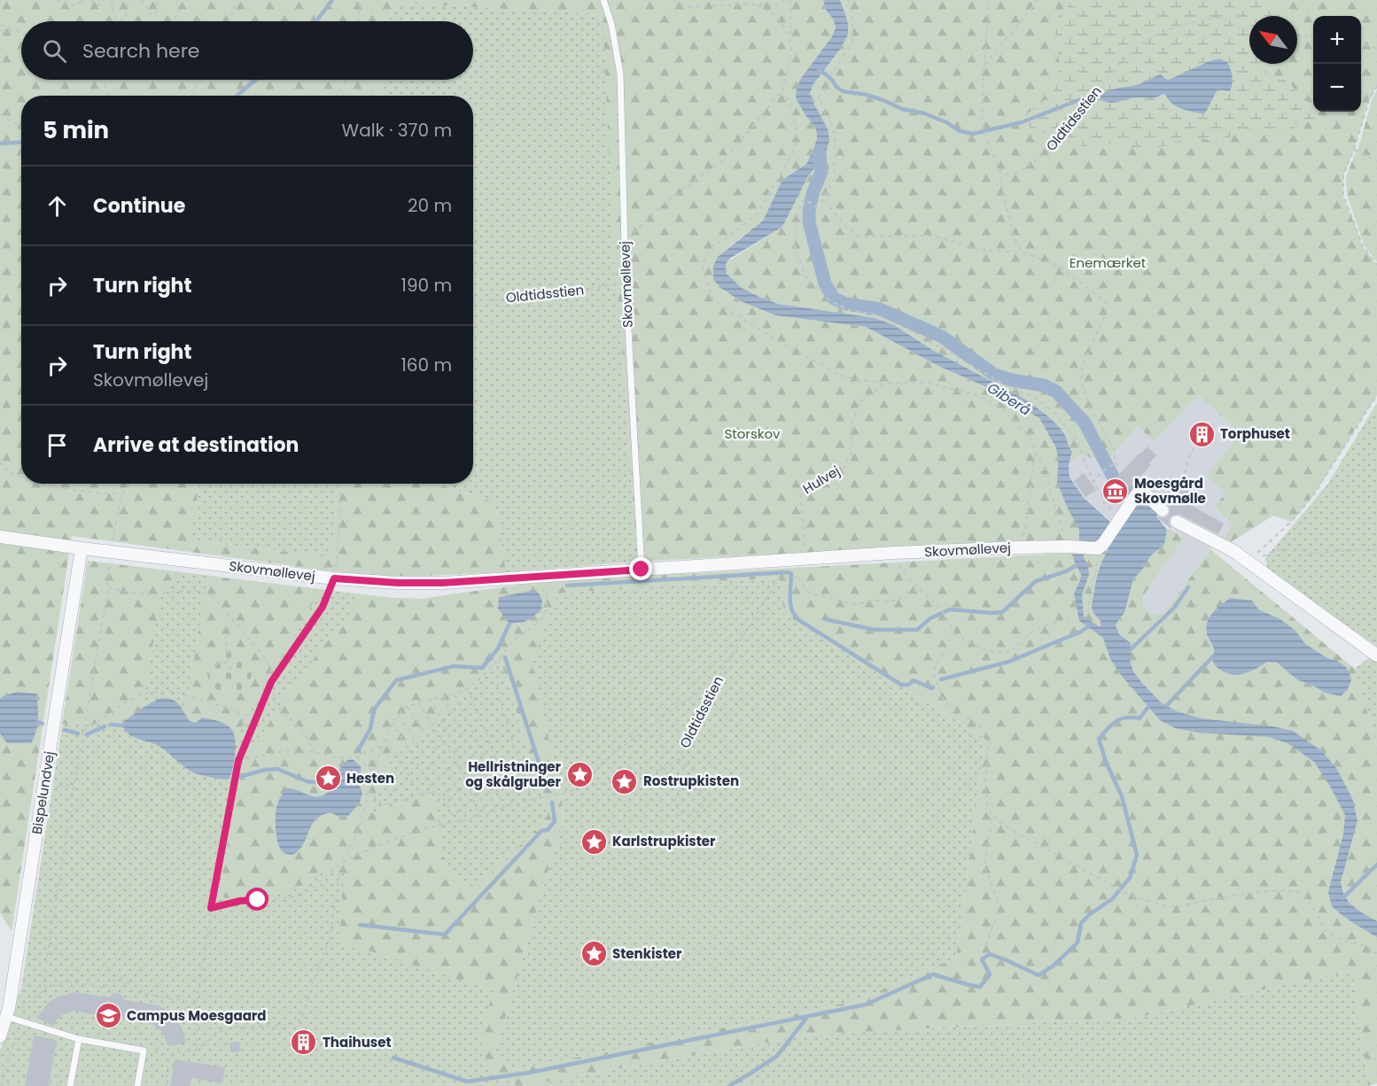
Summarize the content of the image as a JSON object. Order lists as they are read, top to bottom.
{
  "streets": {
    "street": ["Skovmøllevej", "Bispelundvej"],
    "path": ["Oldtidsstien", "Hulvej"]
  },
  "crossings": [
    ["Oldtidsstien", "Skovmøllevej"],
    ["Skovmøllevej", "Hulvej"],
    ["Skovmøllevej", "Bispelundvej"]
  ],
  "water": ["Giberå"],
  "parks": ["Enemærket", "Storskov"],
  "places": {
    "building": ["Torphuset", "Thaihuset"],
    "museum": ["Moesgård Skovmølle"],
    "place": [
      "Hellristninger og skålgruber",
      "Hesten",
      "Rostrupkisten",
      "Karlstrupkister",
      "Stenkister"
    ],
    "school or university": ["Campus Moesgaard"]
  },
  "north": "top left",
  "page": {
    "map_buttons": ["+", "−"],
    "search": "Search here",
    "heading": ["5 min", "Walk · 370 m"],
    "list": [
      ["Continue", "20 m"],
      ["Turn right", "190 m"],
      ["Turn right", "Skovmøllevej", "160 m"],
      "Arrive at destination"
    ]
  }
}
